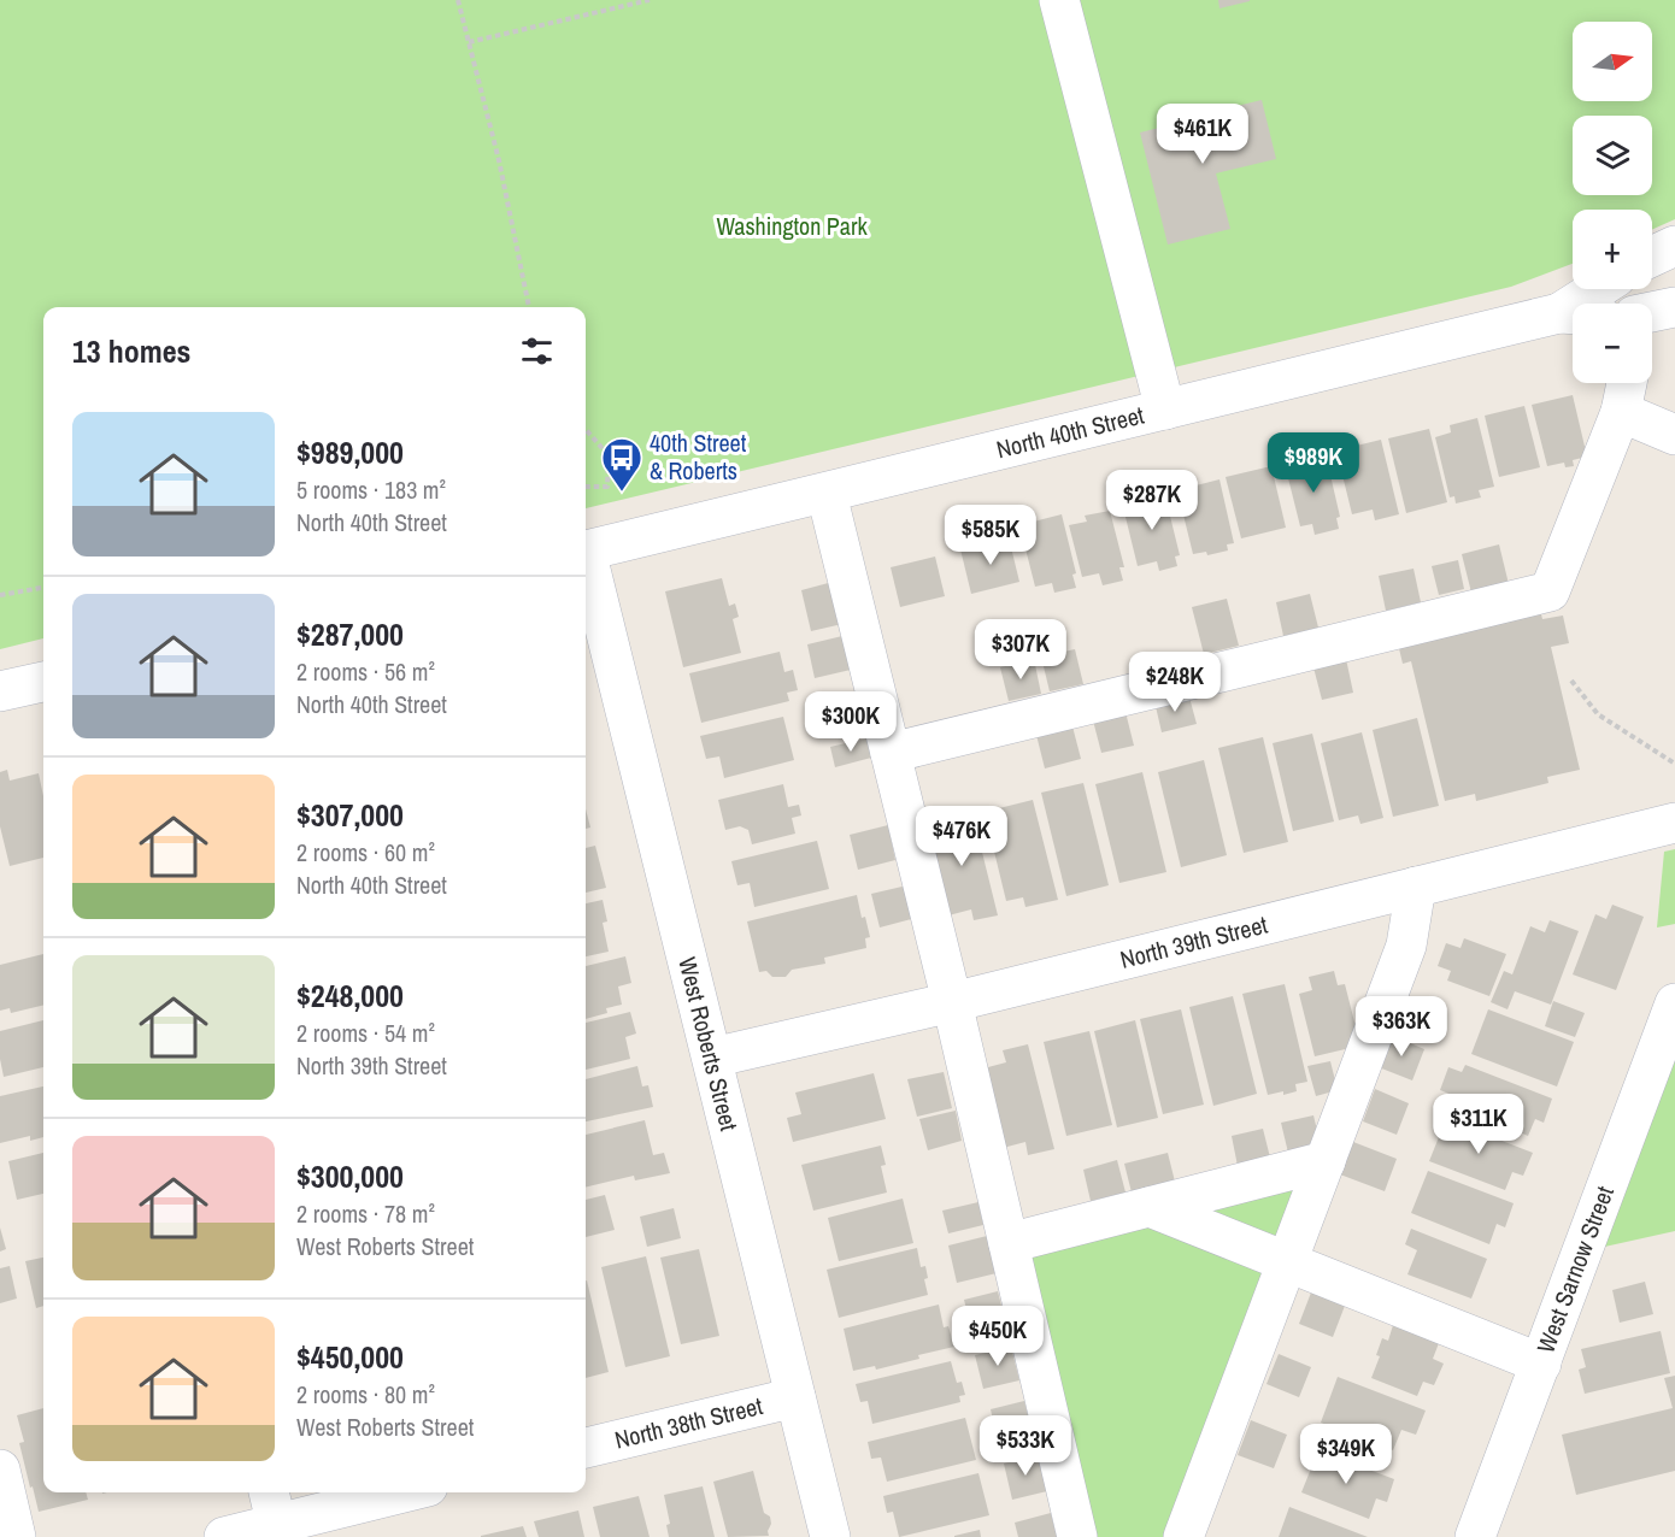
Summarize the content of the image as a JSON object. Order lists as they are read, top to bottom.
{
  "streets": {
    "street": [
      "North 40th Street",
      "North 39th Street",
      "West Roberts Street",
      "West Sarnow Street",
      "North 38th Street"
    ]
  },
  "crossings": [
    ["North 39th Street", "West Roberts Street"],
    ["West Roberts Street", "North 38th Street"]
  ],
  "parks": ["Washington Park"],
  "places": {
    "bus stop": ["40th Street & Roberts"]
  },
  "north": "right",
  "page": {
    "map_buttons": ["+", "−"],
    "price": [
      "$461K",
      "$989K",
      "$287K",
      "$585K",
      "$307K",
      "$248K",
      "$300K",
      "$476K",
      "$363K",
      "$311K",
      "$450K",
      "$533K",
      "$349K"
    ],
    "heading": "13 homes",
    "list": [
      {
        "name": "$989,000",
        "note": "5 rooms · 183 m² · North 40th Street"
      },
      {
        "name": "$287,000",
        "note": "2 rooms · 56 m² · North 40th Street"
      },
      {
        "name": "$307,000",
        "note": "2 rooms · 60 m² · North 40th Street"
      },
      {
        "name": "$248,000",
        "note": "2 rooms · 54 m² · North 39th Street"
      },
      {
        "name": "$300,000",
        "note": "2 rooms · 78 m² · West Roberts Street"
      },
      {
        "name": "$450,000",
        "note": "2 rooms · 80 m² · West Roberts Street"
      }
    ]
  }
}
